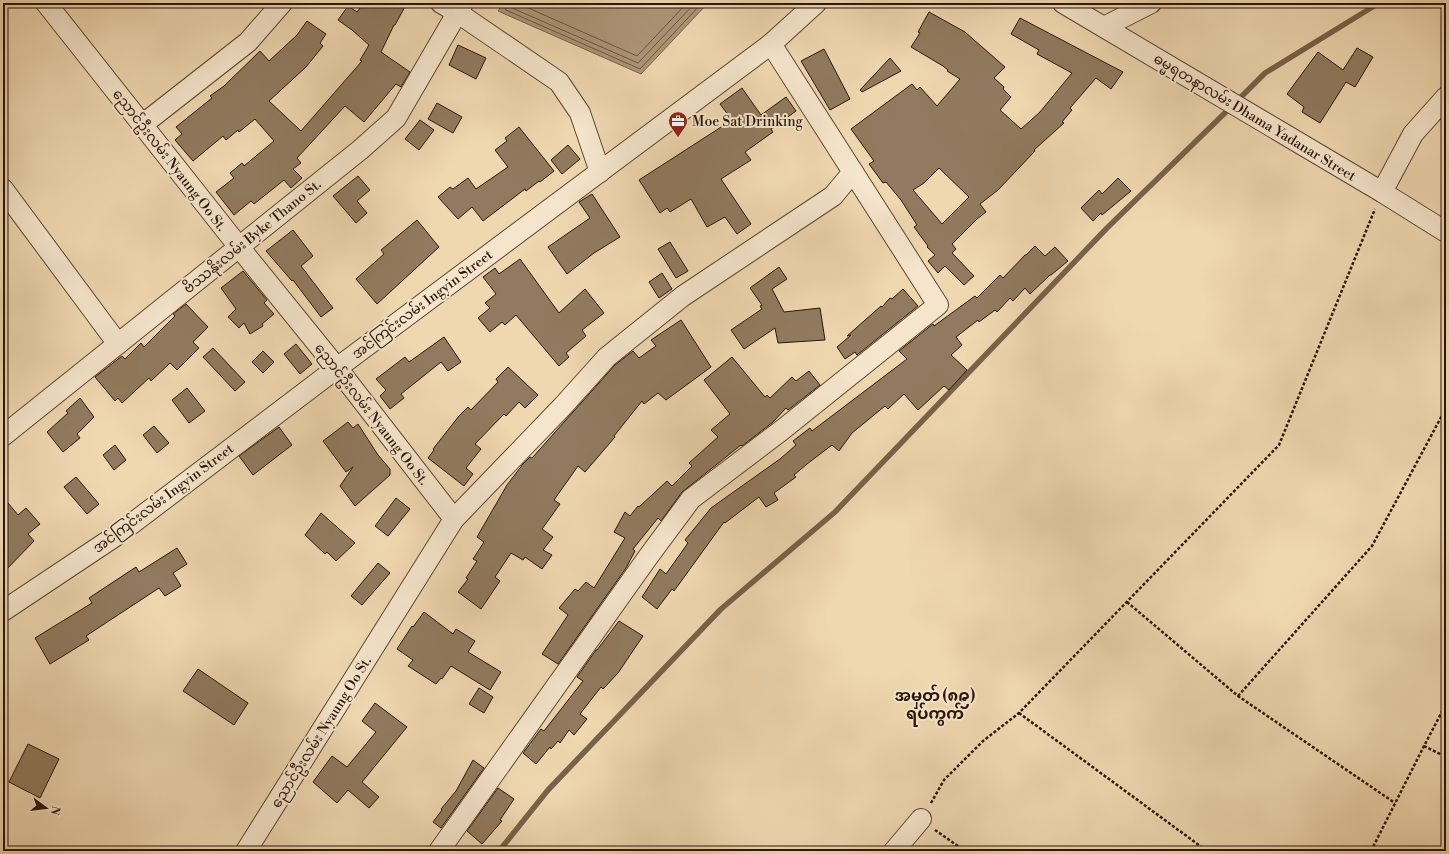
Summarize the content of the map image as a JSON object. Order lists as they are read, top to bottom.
{
  "streets": {
    "street": [
      "ဓမ္မရတနာလမ်း Dhama Yadanar Street",
      "ညောင်ဦးလမ်း Nyaung Oo St.",
      "ဗိဿနိုးလမ်း Byke Thano St.",
      "အင်ကြင်းလမ်း Ingyin Street"
    ]
  },
  "crossings": [
    ["ညောင်ဦးလမ်း Nyaung Oo St.", "ဗိဿနိုးလမ်း Byke Thano St."],
    ["ညောင်ဦးလမ်း Nyaung Oo St.", "အင်ကြင်းလမ်း Ingyin Street"]
  ],
  "districts": ["အမှတ် (၈၉) ရပ်ကွက်"],
  "places": {
    "office": ["Moe Sat Drinking"]
  },
  "north": "right"
}
